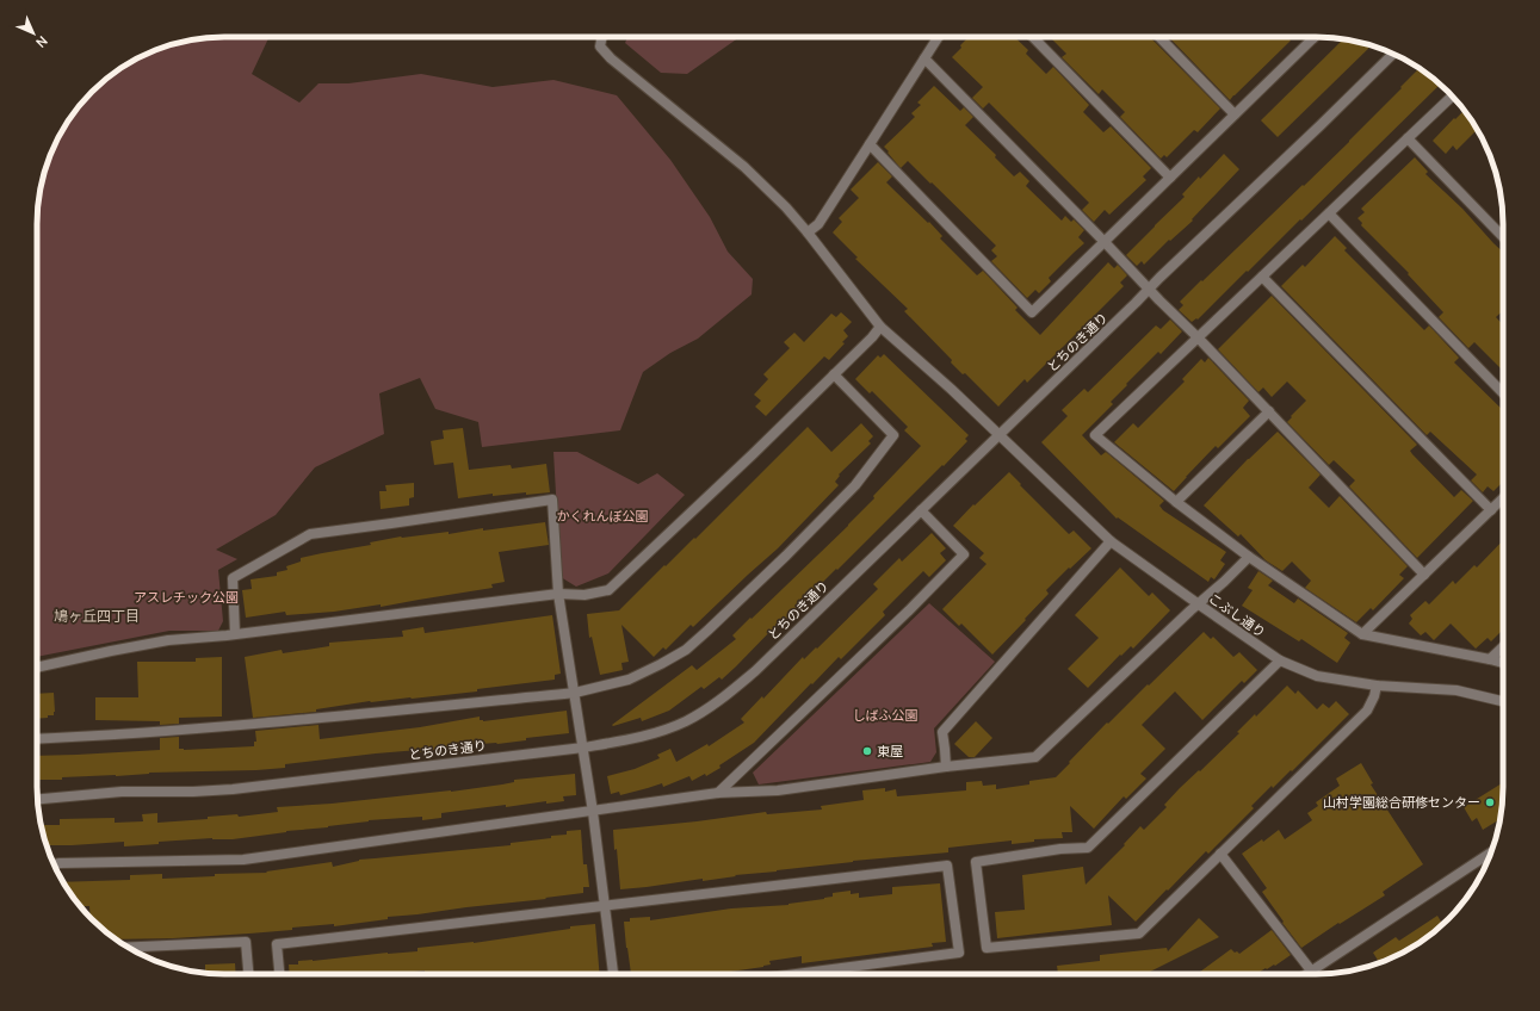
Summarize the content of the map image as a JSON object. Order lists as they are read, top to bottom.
{
  "streets": {
    "street": ["とちのき通り", "こぶし通り"]
  },
  "crossings": [
    ["とちのき通り", "こぶし通り"]
  ],
  "districts": ["鳩ヶ丘四丁目"],
  "parks": ["かくれんぼ公園", "アスレチック公園", "しばふ公園"],
  "places": ["東屋", "山村学園総合研修センター"],
  "north": "bottom right"
}
